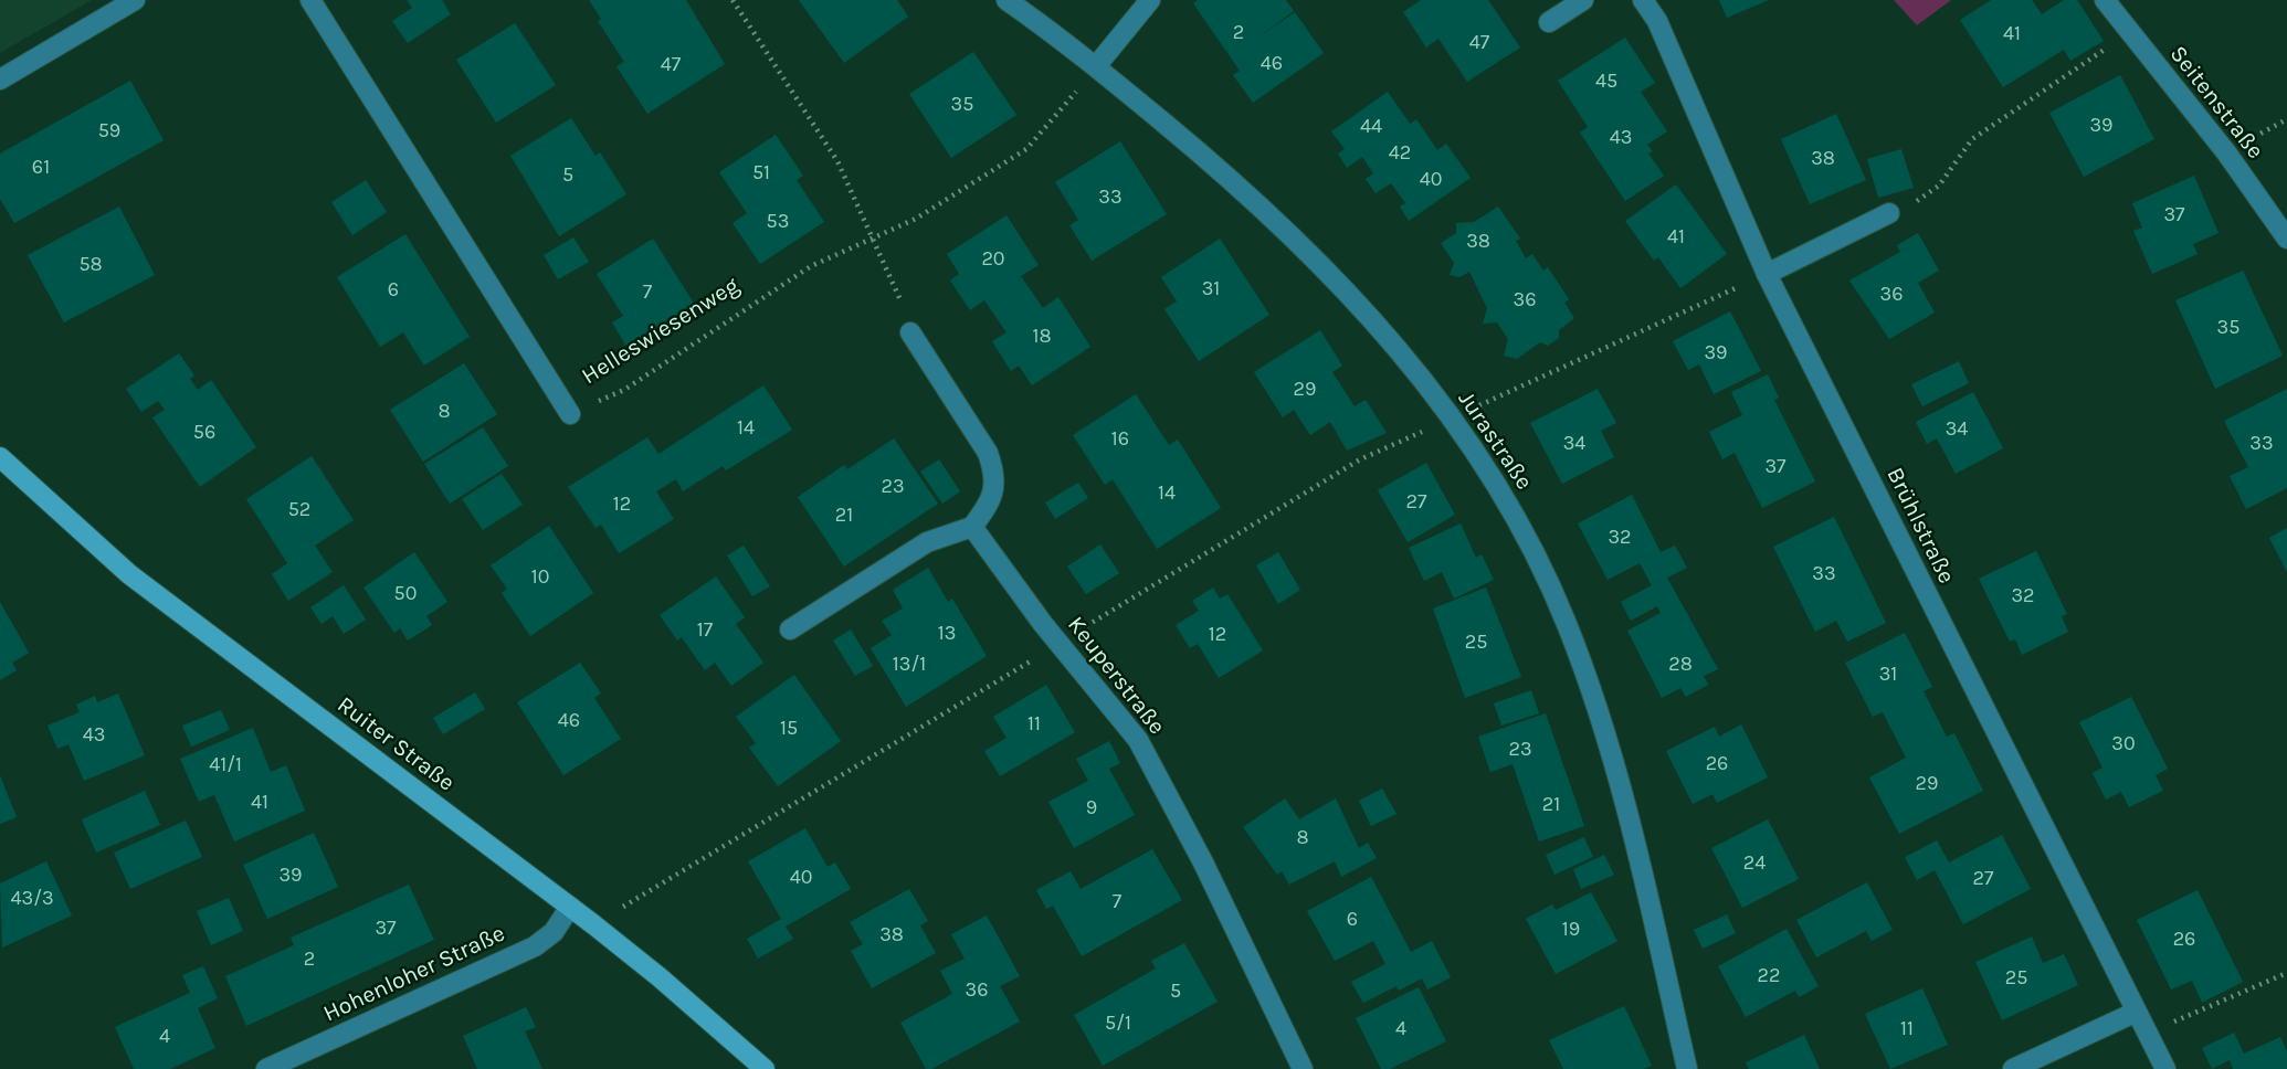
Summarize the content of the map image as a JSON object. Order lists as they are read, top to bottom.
{
  "streets": {
    "street": [
      "Seitenstraße",
      "Helleswiesenweg",
      "Jurastraße",
      "Brühlstraße",
      "Keuperstraße",
      "Ruiter Straße",
      "Hohenloher Straße"
    ]
  },
  "crossings": [
    ["Helleswiesenweg", "Jurastraße"],
    ["Ruiter Straße", "Hohenloher Straße"]
  ],
  "house_numbers": [
    "2",
    "41",
    "47",
    "46",
    "47",
    "45",
    "35",
    "39",
    "44",
    "59",
    "43",
    "42",
    "38",
    "61",
    "51",
    "5",
    "40",
    "33",
    "37",
    "53",
    "41",
    "38",
    "20",
    "58",
    "31",
    "6",
    "7",
    "36",
    "36",
    "35",
    "18",
    "39",
    "29",
    "8",
    "14",
    "34",
    "56",
    "16",
    "34",
    "33",
    "37",
    "23",
    "14",
    "27",
    "12",
    "52",
    "21",
    "32",
    "33",
    "10",
    "50",
    "32",
    "17",
    "13",
    "12",
    "25",
    "13/1",
    "28",
    "31",
    "46",
    "11",
    "15",
    "43",
    "30",
    "23",
    "26",
    "41/1",
    "29",
    "41",
    "21",
    "9",
    "8",
    "24",
    "39",
    "40",
    "27",
    "43/3",
    "7",
    "6",
    "37",
    "19",
    "38",
    "26",
    "2",
    "22",
    "25",
    "36",
    "5",
    "5/1",
    "4",
    "11",
    "4"
  ]
}
